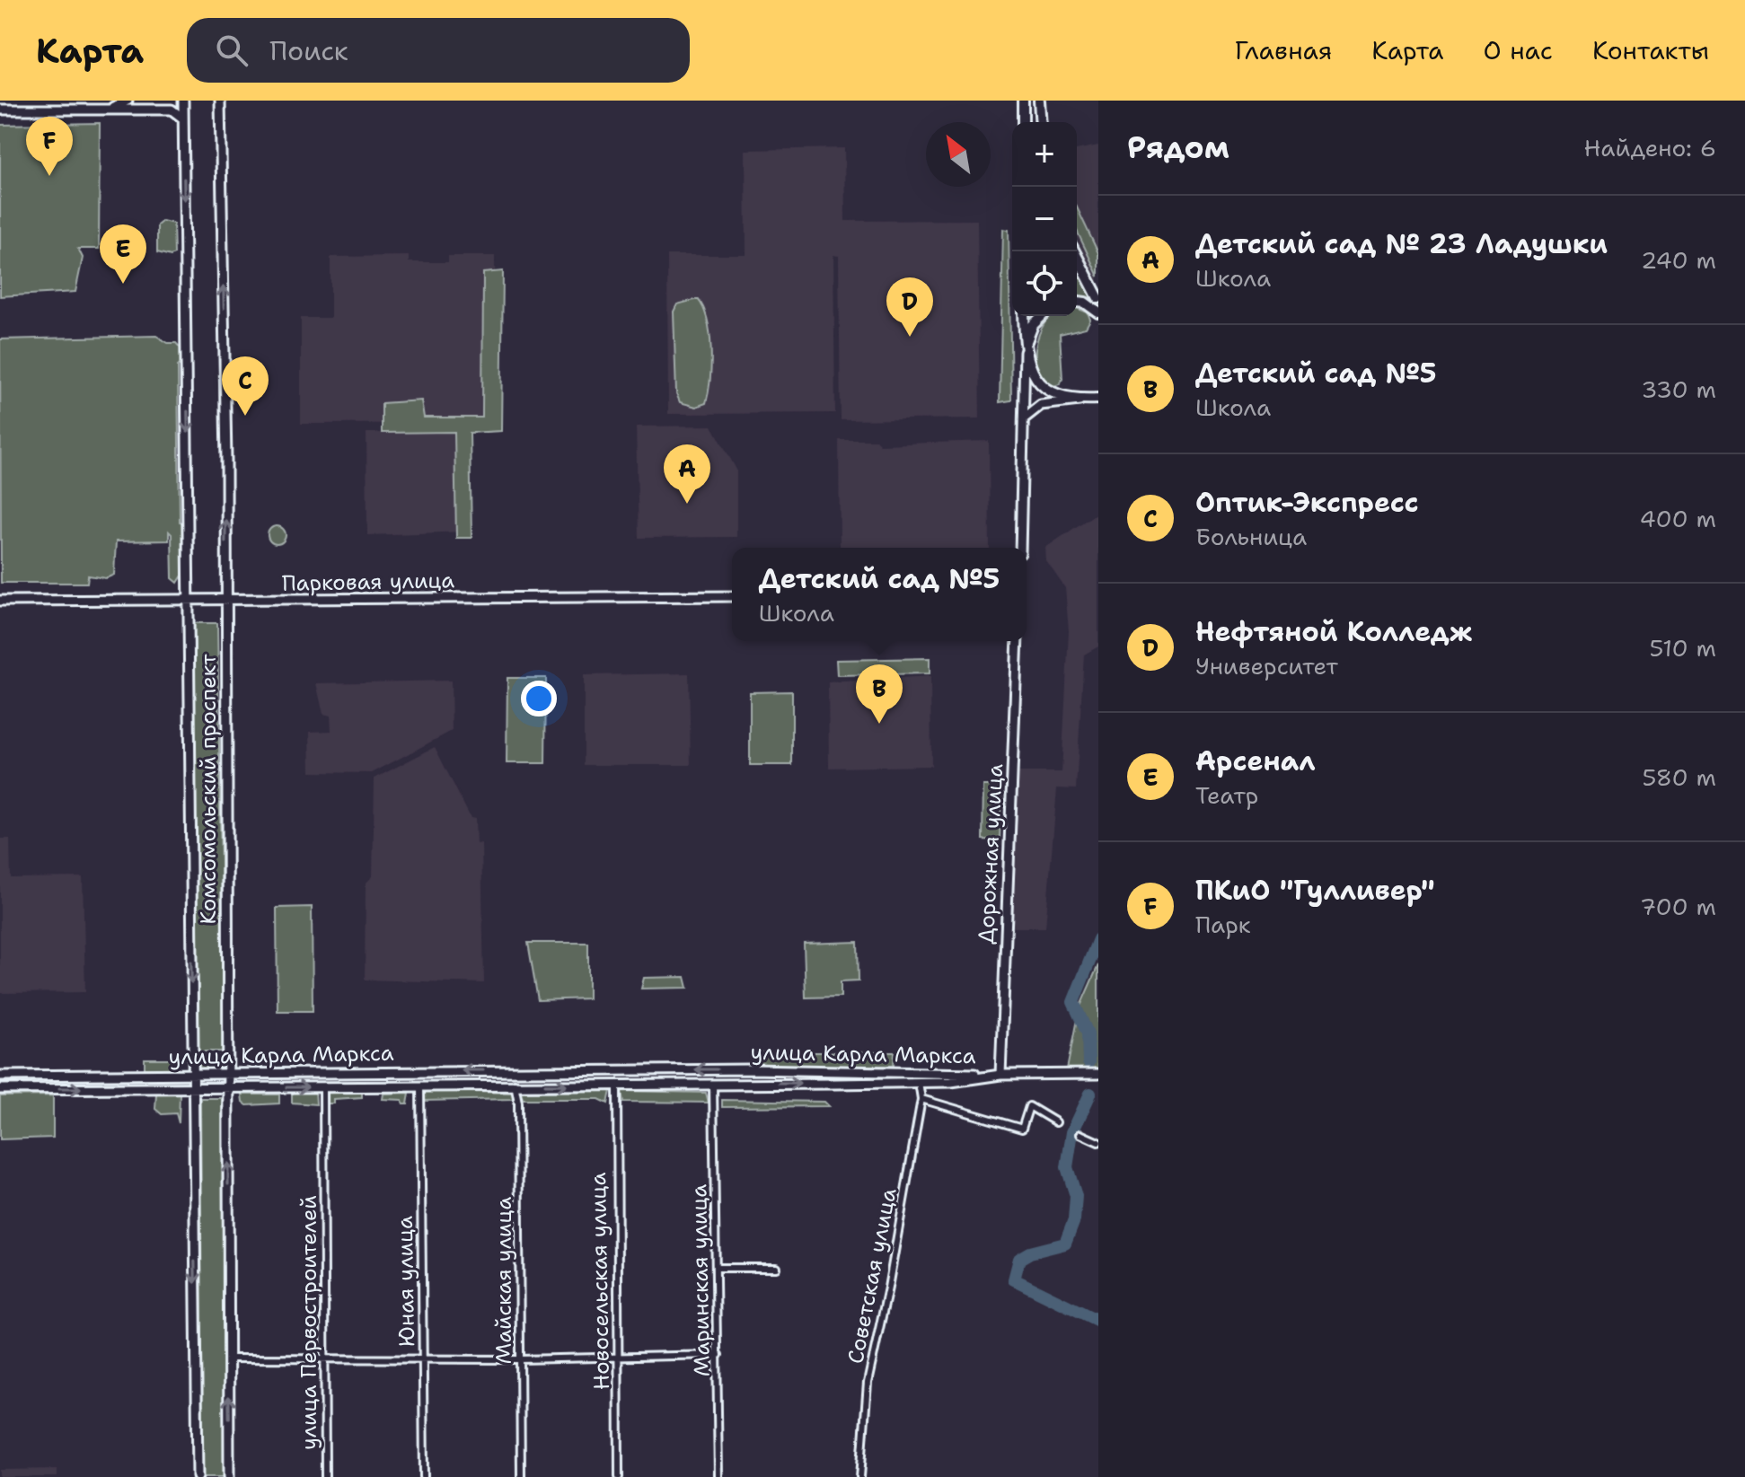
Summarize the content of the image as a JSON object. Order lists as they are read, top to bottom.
{
  "streets": {
    "main road": [
      "Парковая улица",
      "Комсомольский проспект",
      "Дорожная улица",
      "улица Карла Маркса"
    ],
    "street": [
      "Советская улица",
      "Майская улица",
      "Маринская улица",
      "Юная улица",
      "Новосельская улица",
      "улица Первостроителей"
    ]
  },
  "crossings": [
    ["Парковая улица", "Комсомольский проспект"],
    ["Комсомольский проспект", "улица Карла Маркса"],
    ["Дорожная улица", "улица Карла Маркса"],
    ["улица Карла Маркса", "Советская улица"],
    ["улица Карла Маркса", "Майская улица"],
    ["улица Карла Маркса", "Маринская улица"],
    ["улица Карла Маркса", "Юная улица"],
    ["улица Карла Маркса", "Новосельская улица"],
    ["улица Карла Маркса", "улица Первостроителей"]
  ],
  "north": "top left",
  "page": {
    "header": "Карта",
    "search": "Поиск",
    "nav": [
      "Главная",
      "Карта",
      "О нас",
      "Контакты"
    ],
    "heading": ["Рядом", "Найдено: 6"],
    "pins": [
      "F",
      "E",
      "D",
      "C",
      "A",
      "B"
    ],
    "map_buttons": ["+", "−"],
    "list": [
      {
        "mark": "A",
        "name": "Детский сад № 23 Ладушки",
        "note": "Школа",
        "value": "240 m"
      },
      {
        "mark": "B",
        "name": "Детский сад №5",
        "note": "Школа",
        "value": "330 m"
      },
      {
        "mark": "C",
        "name": "Оптик-Экспресс",
        "note": "Больница",
        "value": "400 m"
      },
      {
        "mark": "D",
        "name": "Нефтяной Колледж",
        "note": "Университет",
        "value": "510 m"
      },
      {
        "mark": "E",
        "name": "Арсенал",
        "note": "Театр",
        "value": "580 m"
      },
      {
        "mark": "F",
        "name": "ПКиО \"Гулливер\"",
        "note": "Парк",
        "value": "700 m"
      }
    ],
    "popup": ["Детский сад №5", "Школа"]
  }
}
